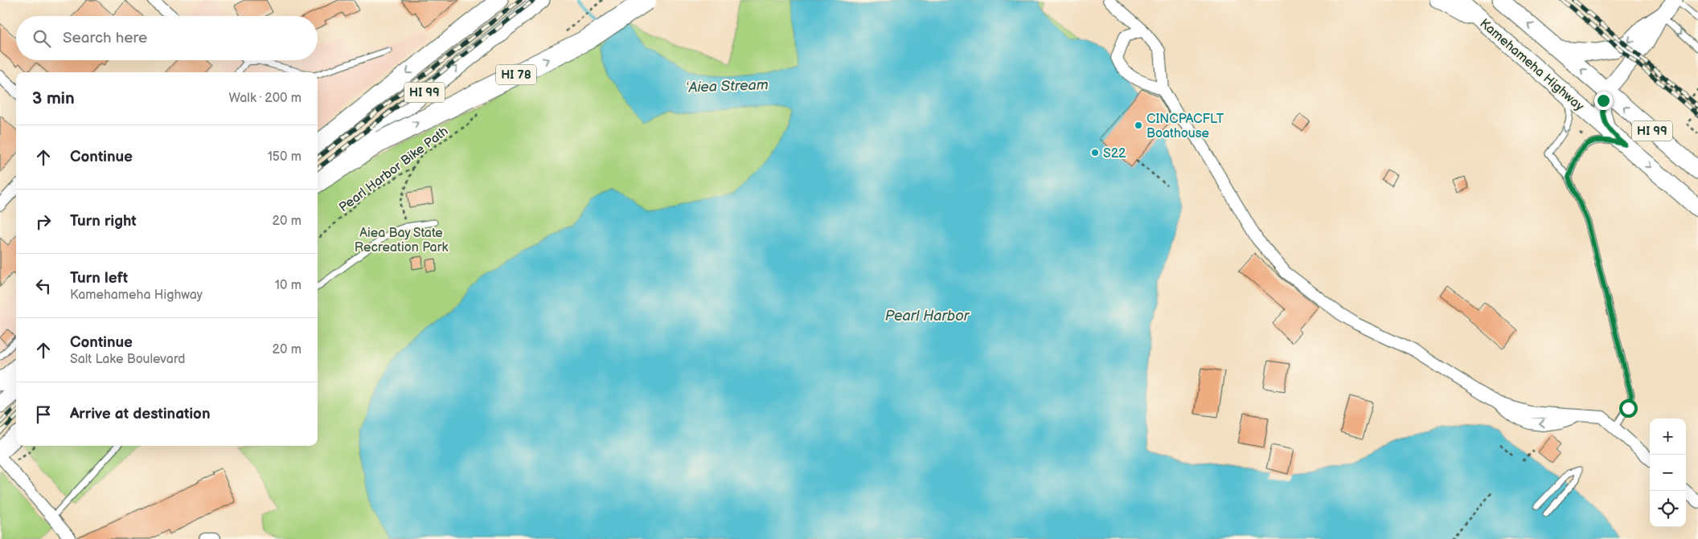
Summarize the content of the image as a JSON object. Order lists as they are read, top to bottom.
{
  "streets": {
    "highway": ["HI 78"],
    "main road": ["Kamehameha Highway", "HI 99"],
    "path": ["Pearl Harbor Bike Path"]
  },
  "water": ["ʻAiea Stream", "Pearl Harbor"],
  "parks": ["Aiea Bay State Recreation Park"],
  "places": ["CINCPACFLT Boathouse", "S22"],
  "page": {
    "search": "Search here",
    "heading": ["3 min", "Walk · 200 m"],
    "list": [
      ["Continue", "150 m"],
      ["Turn right", "20 m"],
      ["Turn left", "Kamehameha Highway", "10 m"],
      ["Continue", "Salt Lake Boulevard", "20 m"],
      "Arrive at destination"
    ],
    "map_buttons": ["+", "−"]
  }
}
